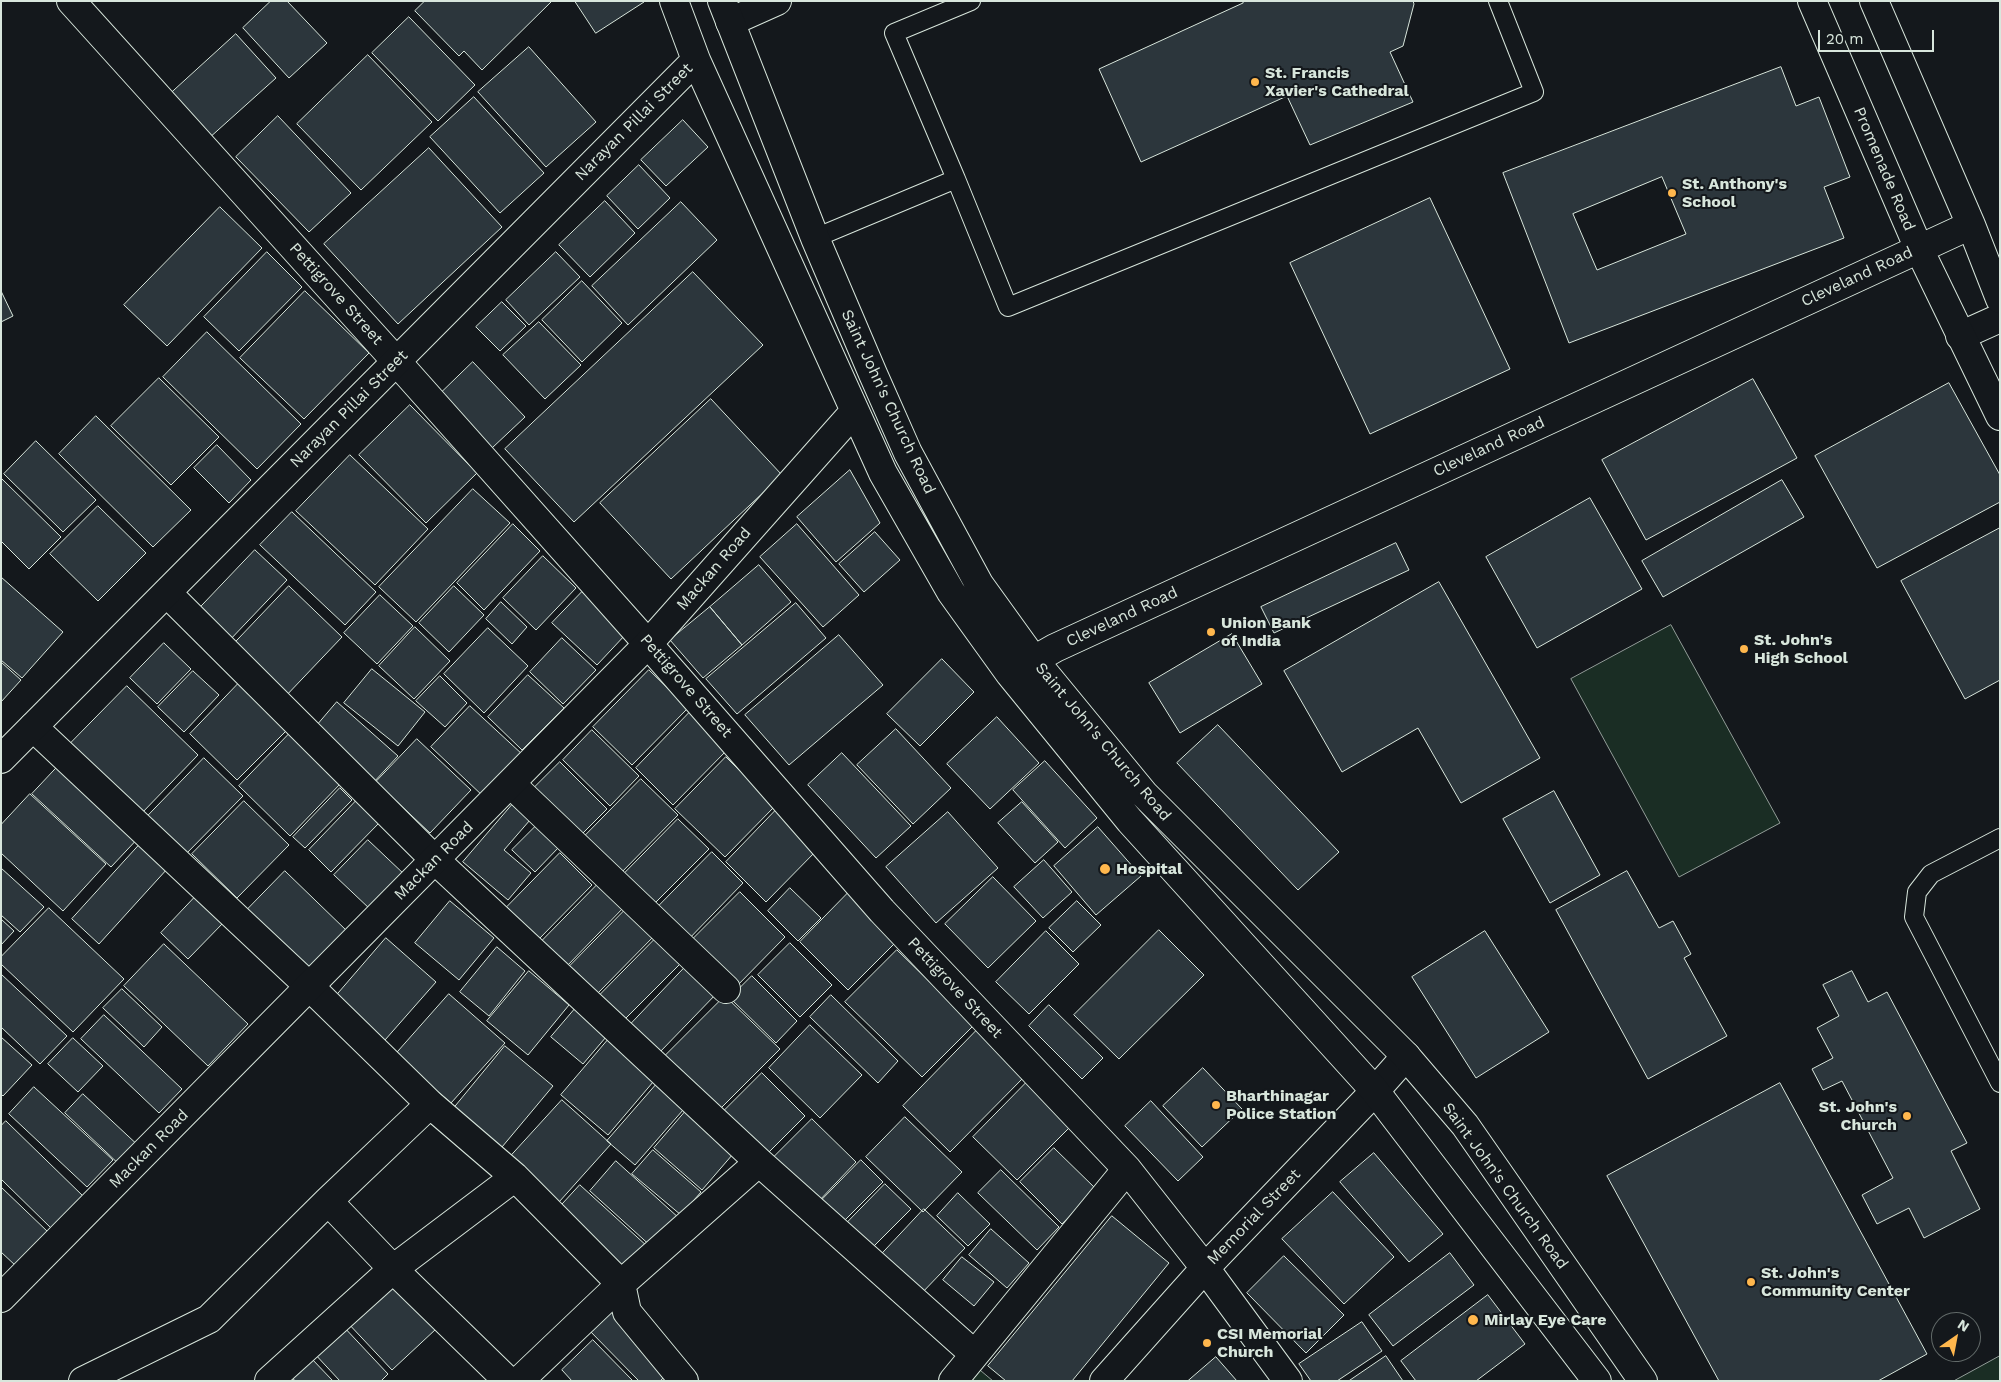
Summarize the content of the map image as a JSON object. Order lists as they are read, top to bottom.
{
  "streets": {
    "street": [
      "Narayan Pillai Street",
      "Promenade Road",
      "Cleveland Road",
      "Pettigrove Street",
      "Saint John's Church Road",
      "Mackan Road",
      "Memorial Street"
    ]
  },
  "crossings": [
    ["Narayan Pillai Street", "Pettigrove Street"],
    ["Narayan Pillai Street", "Saint John's Church Road"],
    ["Promenade Road", "Cleveland Road"],
    ["Cleveland Road", "Saint John's Church Road"],
    ["Pettigrove Street", "Mackan Road"],
    ["Pettigrove Street", "Memorial Street"],
    ["Saint John's Church Road", "Mackan Road"],
    ["Saint John's Church Road", "Memorial Street"]
  ],
  "places": [
    "St. Francis Xavier's Cathedral",
    "St. Anthony's School",
    "Union Bank of India",
    "St. John's High School",
    "Hospital",
    "Bharthinagar Police Station",
    "St. John's Church",
    "St. John's Community Center",
    "Mirlay Eye Care",
    "CSI Memorial Church"
  ],
  "scale_bar": "20 m",
  "north": "top right"
}
